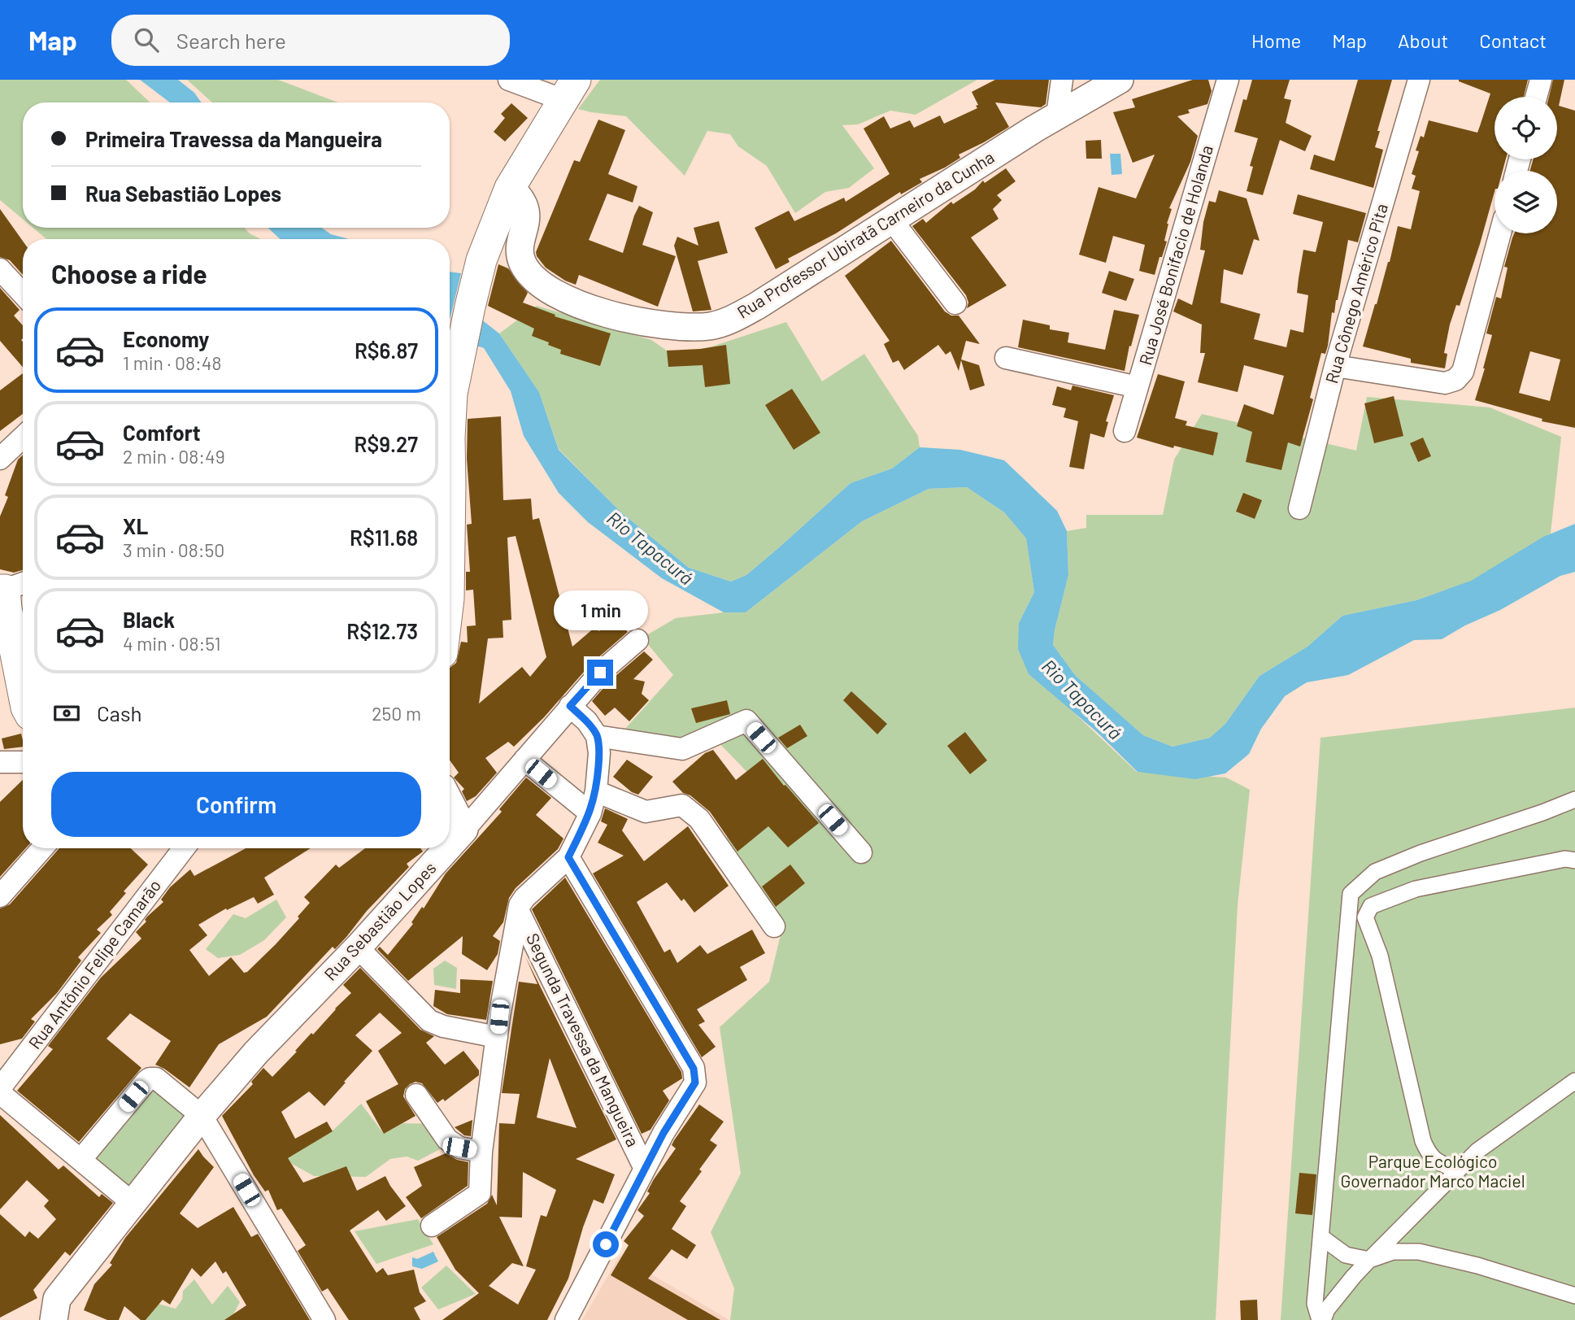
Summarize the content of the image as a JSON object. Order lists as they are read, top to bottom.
{
  "streets": {
    "street": [
      "Rua Professor Ubiratã Carneiro da Cunha",
      "Rua José Bonifacio de Holanda",
      "Rua Cônego Américo Pita",
      "Rua Sebastião Lopes",
      "Rua Antônio Felipe Camarão",
      "Segunda Travessa da Mangueira"
    ]
  },
  "water": ["Rio Tapacurá"],
  "parks": ["Parque Ecológico Governador Marco Maciel"],
  "page": {
    "header": "Map",
    "search": "Search here",
    "nav": [
      "Home",
      "Map",
      "About",
      "Contact"
    ],
    "banner": ["Primeira Travessa da Mangueira", "Rua Sebastião Lopes"],
    "heading": "Choose a ride",
    "list": [
      {
        "name": "Economy",
        "note": "1 min · 08:48",
        "value": "R$6.87"
      },
      {
        "name": "Comfort",
        "note": "2 min · 08:49",
        "value": "R$9.27"
      },
      {
        "name": "XL",
        "note": "3 min · 08:50",
        "value": "R$11.68"
      },
      {
        "name": "Black",
        "note": "4 min · 08:51",
        "value": "R$12.73"
      }
    ],
    "bubble": "1 min",
    "pay": ["Cash", "250 m"],
    "buttons": "Confirm"
  }
}
